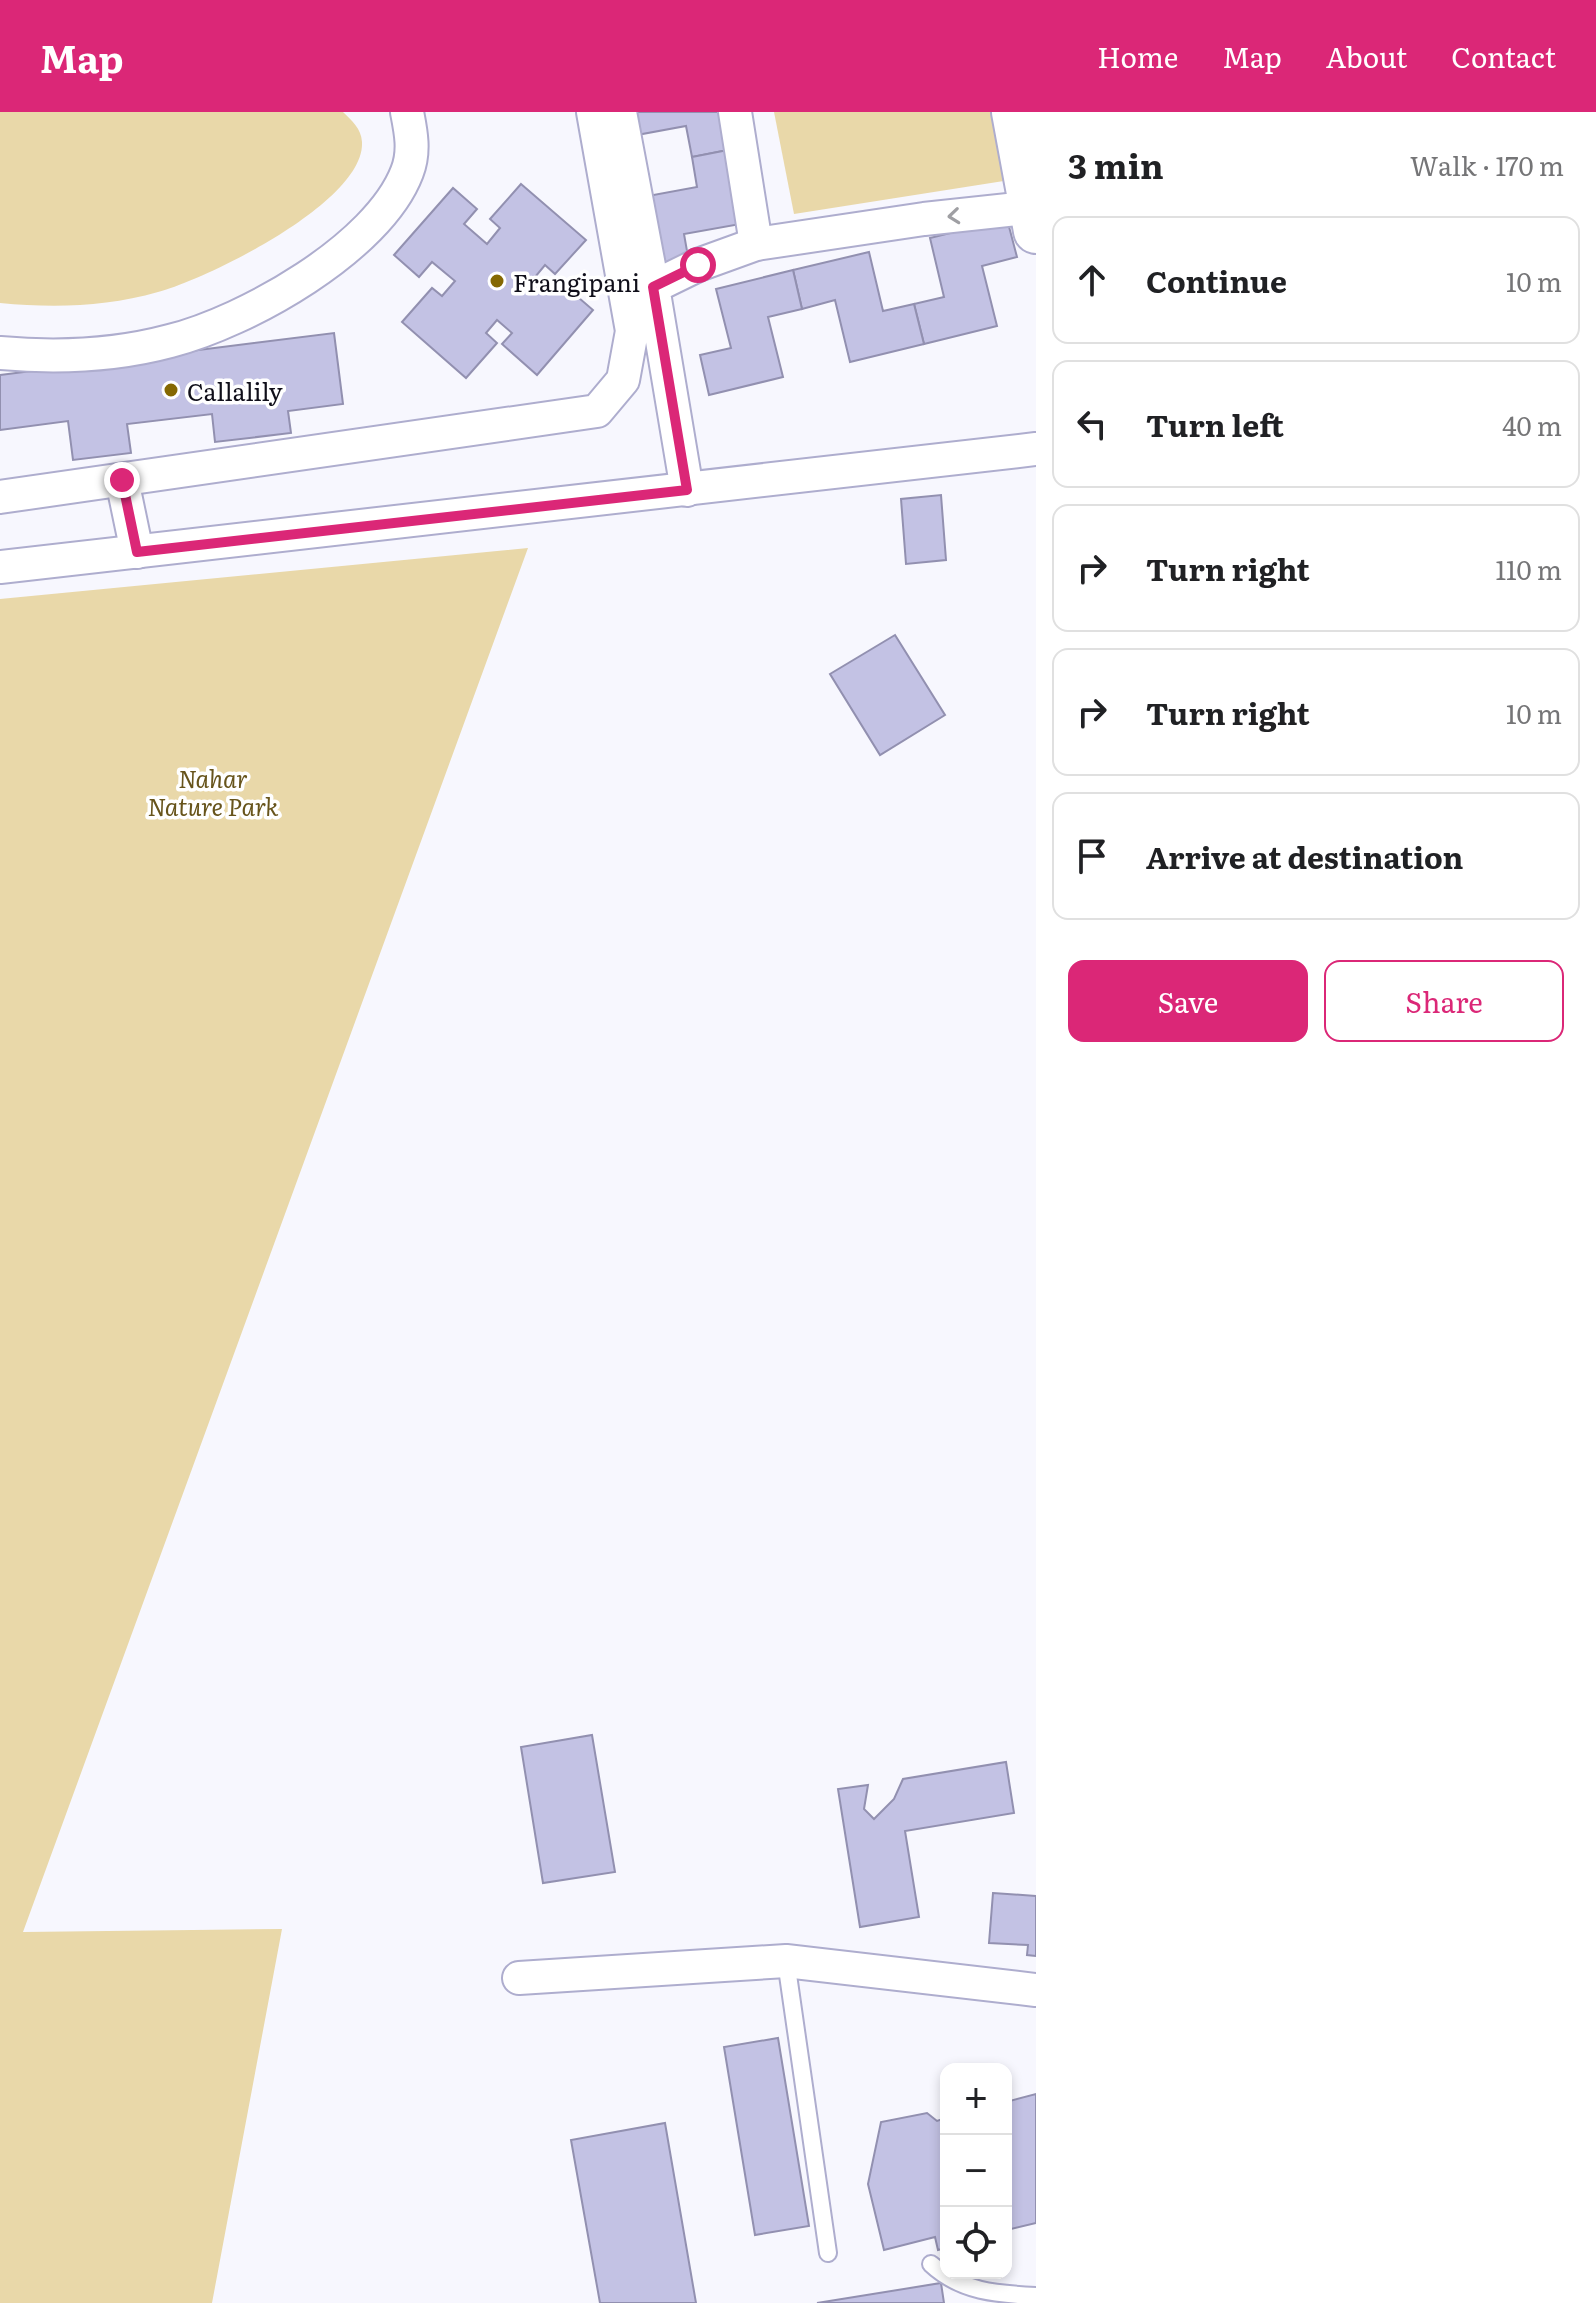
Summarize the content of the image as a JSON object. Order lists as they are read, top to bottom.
{
  "parks": ["Nahar Nature Park"],
  "places": ["Frangipani", "Callalily"],
  "page": {
    "header": "Map",
    "nav": [
      "Home",
      "Map",
      "About",
      "Contact"
    ],
    "heading": ["3 min", "Walk · 170 m"],
    "list": [
      ["Continue", "10 m"],
      ["Turn left", "40 m"],
      ["Turn right", "110 m"],
      ["Turn right", "10 m"],
      "Arrive at destination"
    ],
    "buttons": ["Save", "Share"],
    "map_buttons": ["+", "−"]
  }
}
